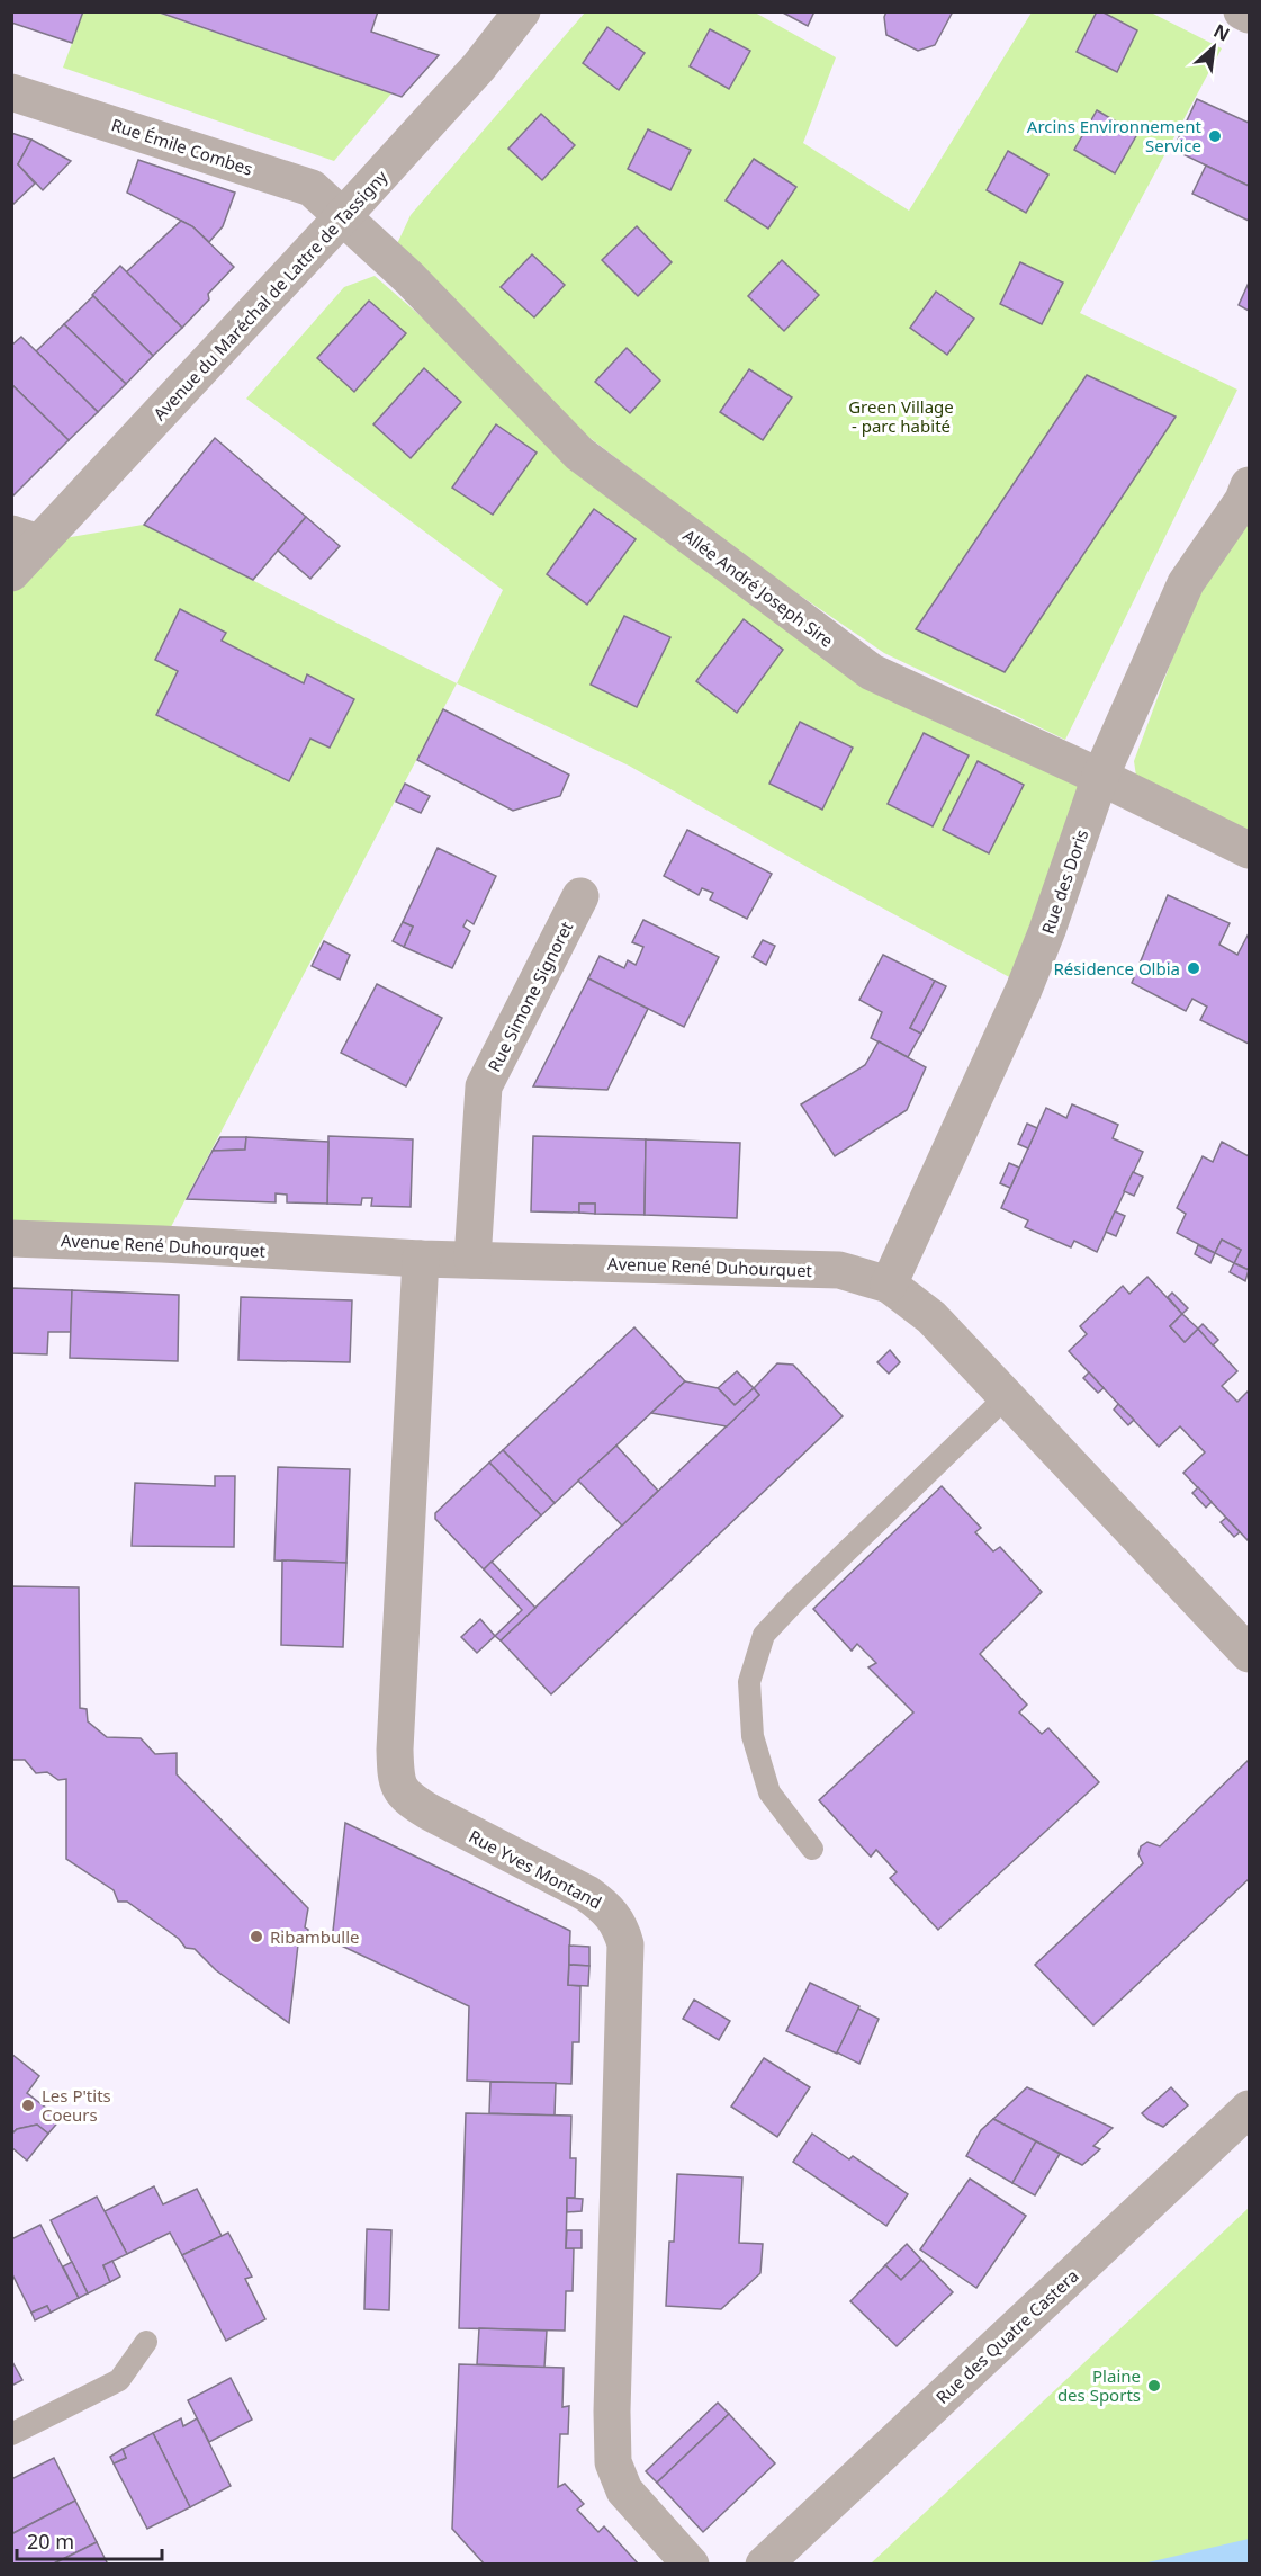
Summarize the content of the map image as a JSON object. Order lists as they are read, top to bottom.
{
  "streets": {
    "street": [
      "Rue Émile Combes",
      "Avenue du Maréchal de Lattre de Tassigny",
      "Allée André Joseph Sire",
      "Rue des Doris",
      "Rue Simone Signoret",
      "Avenue René Duhourquet",
      "Rue Yves Montand",
      "Rue des Quatre Castera"
    ]
  },
  "crossings": [
    ["Rue Émile Combes", "Avenue du Maréchal de Lattre de Tassigny"],
    ["Rue Émile Combes", "Allée André Joseph Sire"],
    ["Avenue du Maréchal de Lattre de Tassigny", "Allée André Joseph Sire"],
    ["Allée André Joseph Sire", "Rue des Doris"],
    ["Rue des Doris", "Avenue René Duhourquet"],
    ["Rue Simone Signoret", "Avenue René Duhourquet"],
    ["Avenue René Duhourquet", "Rue Yves Montand"]
  ],
  "parks": ["Green Village - parc habité"],
  "places": [
    "Arcins Environnement Service",
    "Résidence Olbia",
    "Ribambulle",
    "Les P'tits Coeurs",
    "Plaine des Sports"
  ],
  "scale_bar": "20 m",
  "north": "top right"
}
